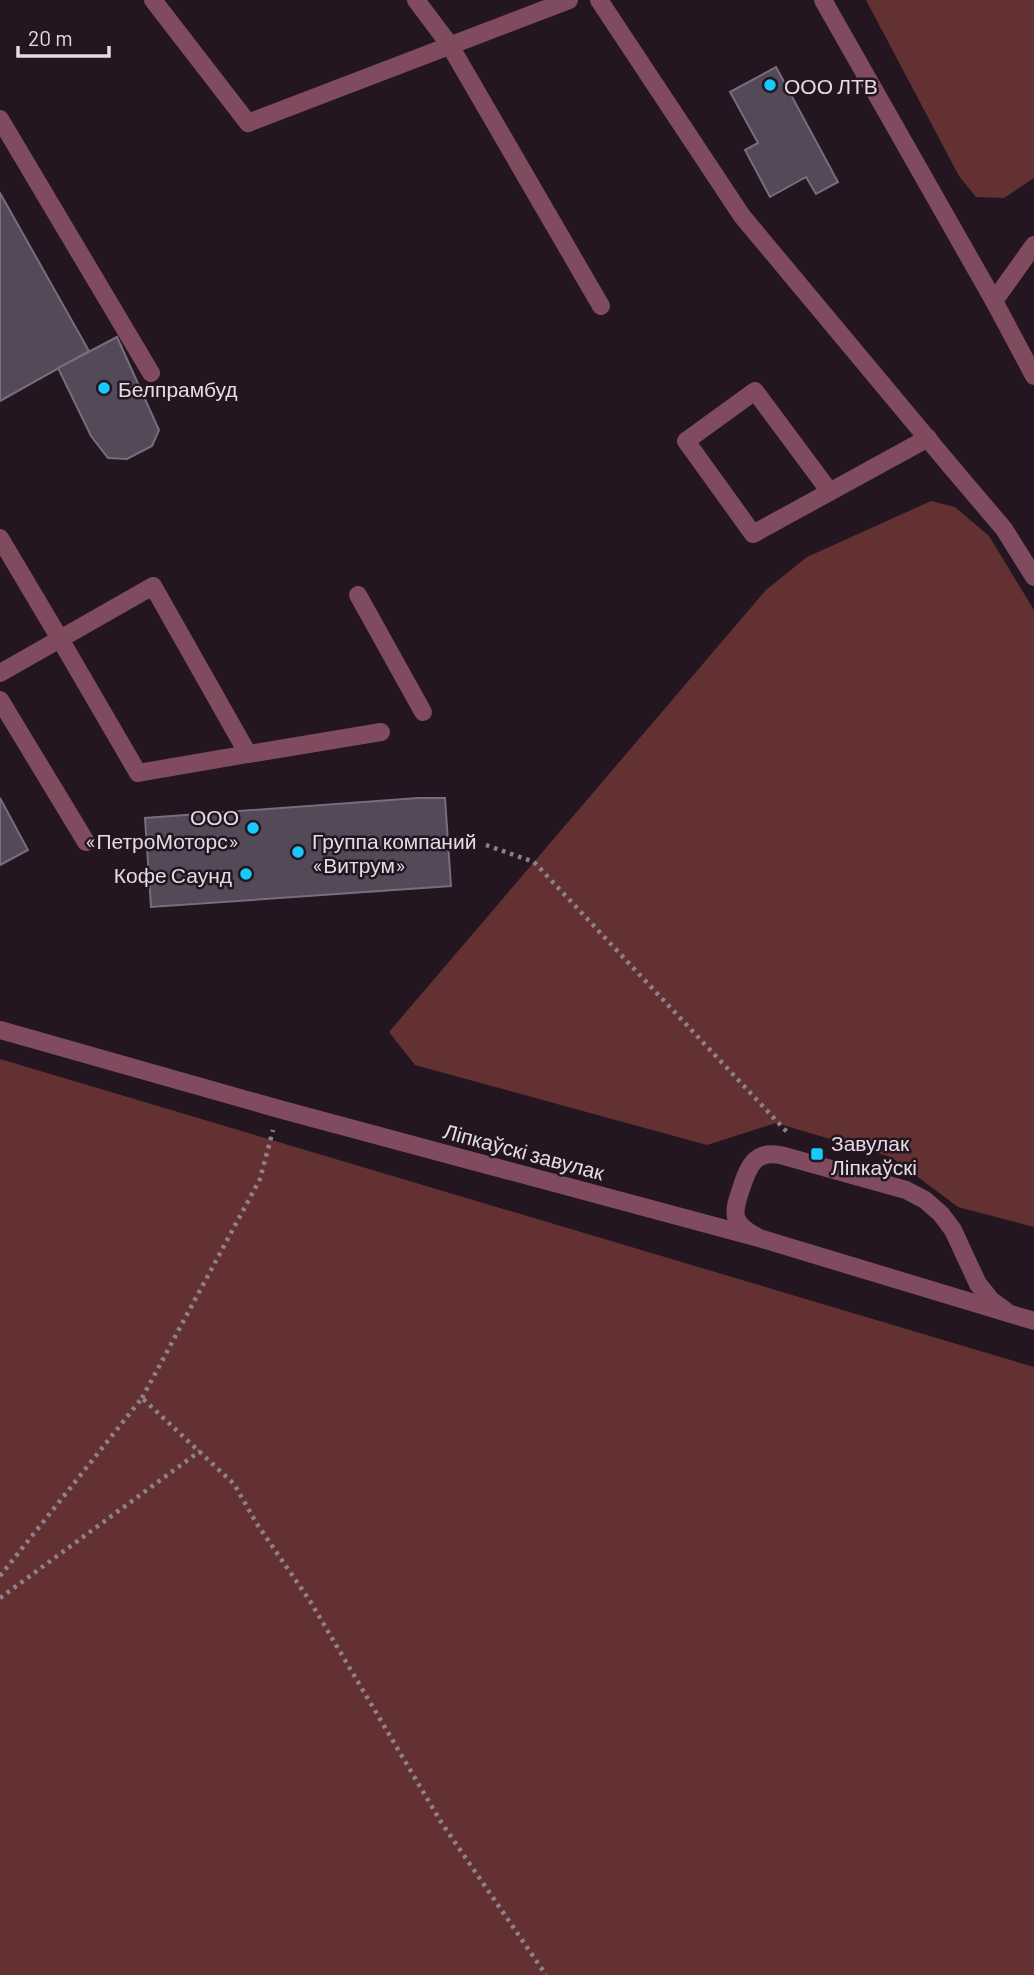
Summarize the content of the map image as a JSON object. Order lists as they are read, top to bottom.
{
  "streets": {
    "street": ["Ліпкаўскі завулак"]
  },
  "places": {
    "other": [
      "ООО ЛТВ",
      "Белпрамбуд",
      "ООО «ПетроМоторс»",
      "Группа компаний «Витрум»",
      "Кофе Саунд"
    ],
    "transit": ["Завулак Ліпкаўскі"]
  },
  "scale_bar": "20 m"
}
